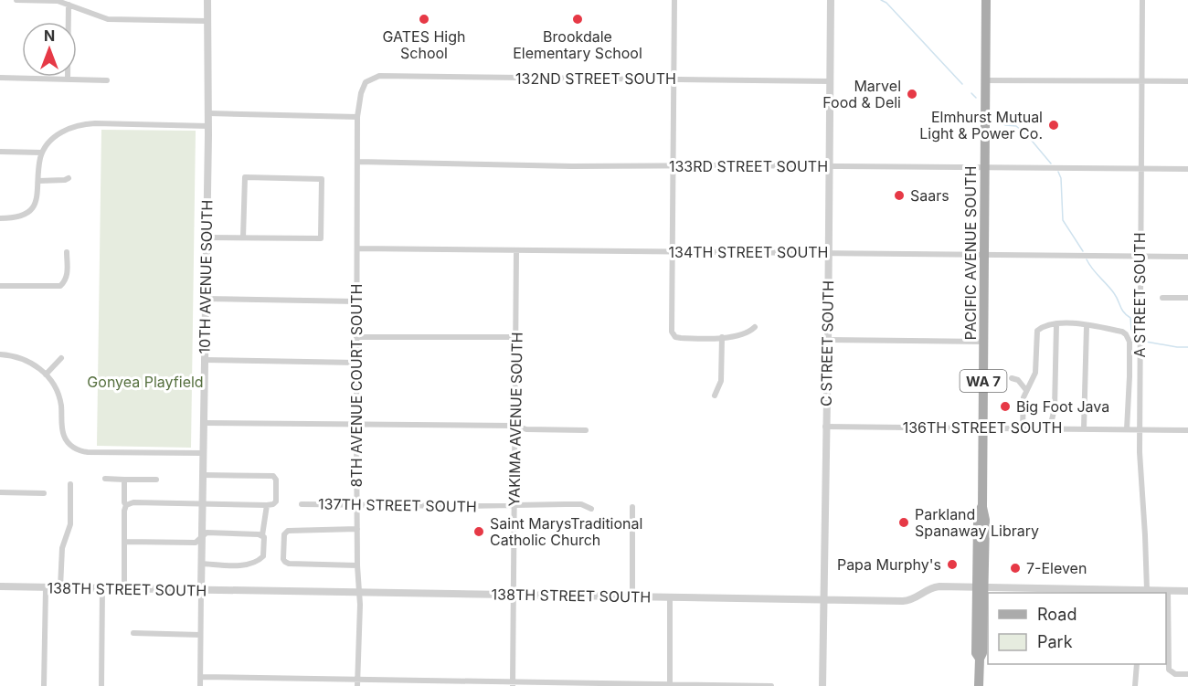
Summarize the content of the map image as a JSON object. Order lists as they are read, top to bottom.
{
  "streets": {
    "main road": ["PACIFIC AVENUE SOUTH", "WA 7"],
    "street": [
      "132ND STREET SOUTH",
      "133RD STREET SOUTH",
      "134TH STREET SOUTH",
      "10TH AVENUE SOUTH",
      "A STREET SOUTH",
      "C STREET SOUTH",
      "8TH AVENUE COURT SOUTH",
      "YAKIMA AVENUE SOUTH",
      "136TH STREET SOUTH",
      "137TH STREET SOUTH",
      "138TH STREET SOUTH"
    ]
  },
  "crossings": [
    ["132ND STREET SOUTH", "C STREET SOUTH"],
    ["132ND STREET SOUTH", "8TH AVENUE COURT SOUTH"],
    ["133RD STREET SOUTH", "PACIFIC AVENUE SOUTH"],
    ["133RD STREET SOUTH", "A STREET SOUTH"],
    ["133RD STREET SOUTH", "C STREET SOUTH"],
    ["133RD STREET SOUTH", "8TH AVENUE COURT SOUTH"],
    ["134TH STREET SOUTH", "PACIFIC AVENUE SOUTH"],
    ["134TH STREET SOUTH", "A STREET SOUTH"],
    ["134TH STREET SOUTH", "C STREET SOUTH"],
    ["134TH STREET SOUTH", "8TH AVENUE COURT SOUTH"],
    ["134TH STREET SOUTH", "YAKIMA AVENUE SOUTH"],
    ["PACIFIC AVENUE SOUTH", "136TH STREET SOUTH"],
    ["PACIFIC AVENUE SOUTH", "138TH STREET SOUTH"],
    ["10TH AVENUE SOUTH", "138TH STREET SOUTH"],
    ["A STREET SOUTH", "136TH STREET SOUTH"],
    ["A STREET SOUTH", "138TH STREET SOUTH"],
    ["C STREET SOUTH", "136TH STREET SOUTH"],
    ["C STREET SOUTH", "138TH STREET SOUTH"],
    ["8TH AVENUE COURT SOUTH", "137TH STREET SOUTH"],
    ["8TH AVENUE COURT SOUTH", "138TH STREET SOUTH"],
    ["YAKIMA AVENUE SOUTH", "137TH STREET SOUTH"],
    ["YAKIMA AVENUE SOUTH", "138TH STREET SOUTH"]
  ],
  "parks": ["Gonyea Playfield"],
  "places": [
    "GATES High School",
    "Brookdale Elementary School",
    "Marvel Food & Deli",
    "Elmhurst Mutual Light & Power Co.",
    "Saars",
    "Big Foot Java",
    "Parkland Spanaway Library",
    "Saint MarysTraditional Catholic Church",
    "Papa Murphy's",
    "7-Eleven"
  ],
  "legend": ["Road", "Park"],
  "north": "top"
}
